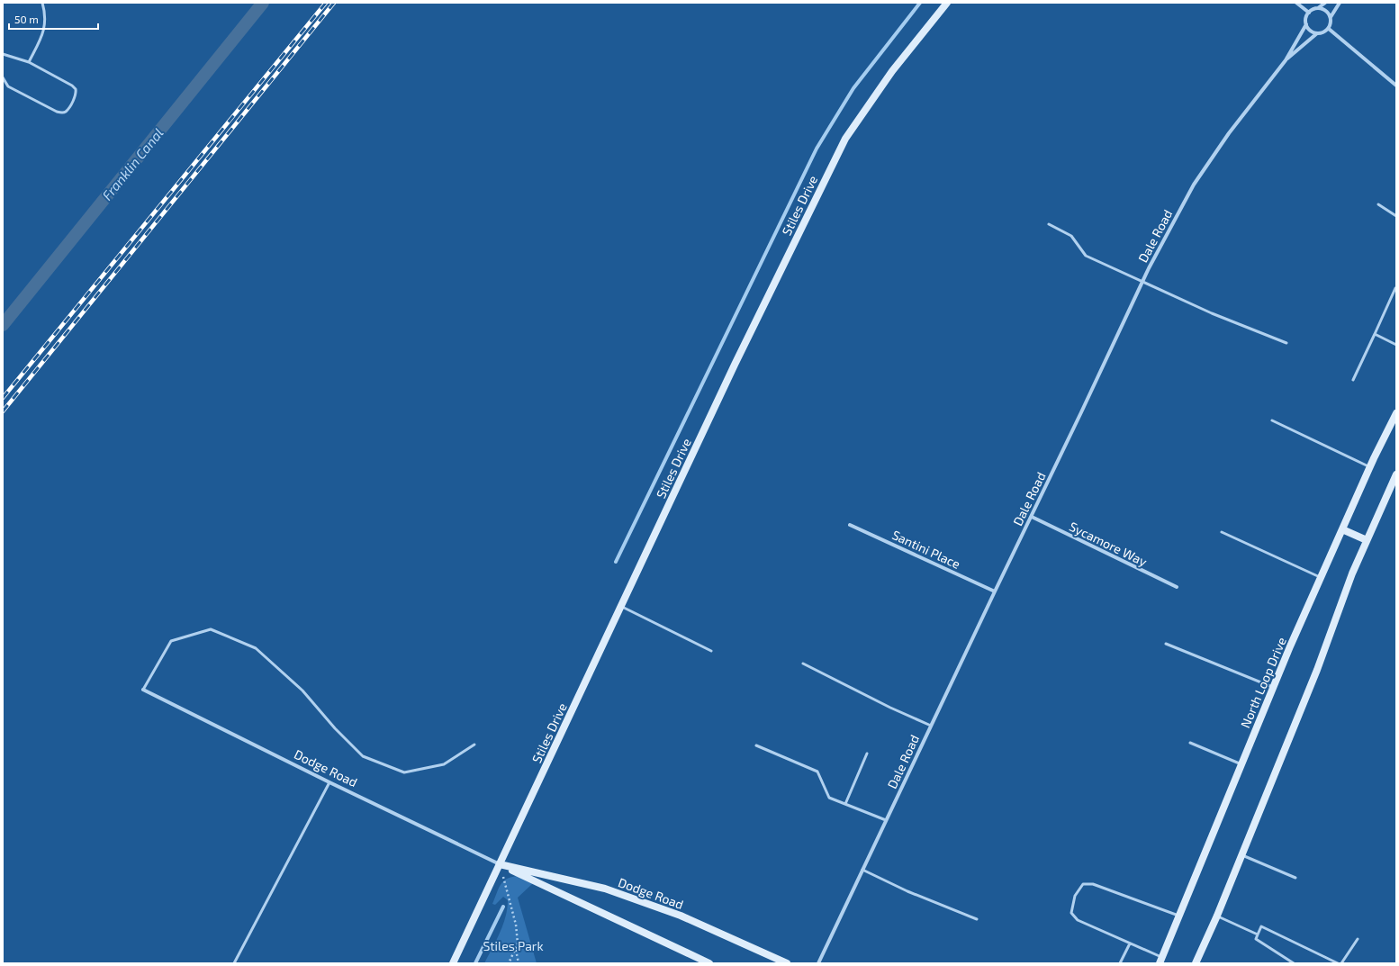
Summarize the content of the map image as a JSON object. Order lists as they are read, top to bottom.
{
  "streets": {
    "street": [
      "Stiles Drive",
      "Dale Road",
      "Sycamore Way",
      "Santini Place",
      "North Loop Drive",
      "Dodge Road"
    ]
  },
  "crossings": [
    ["Stiles Drive", "Dodge Road"],
    ["Dale Road", "Sycamore Way"],
    ["Dale Road", "Santini Place"]
  ],
  "water": ["Franklin Canal"],
  "parks": ["Stiles Park"],
  "scale_bar": "50 m"
}
